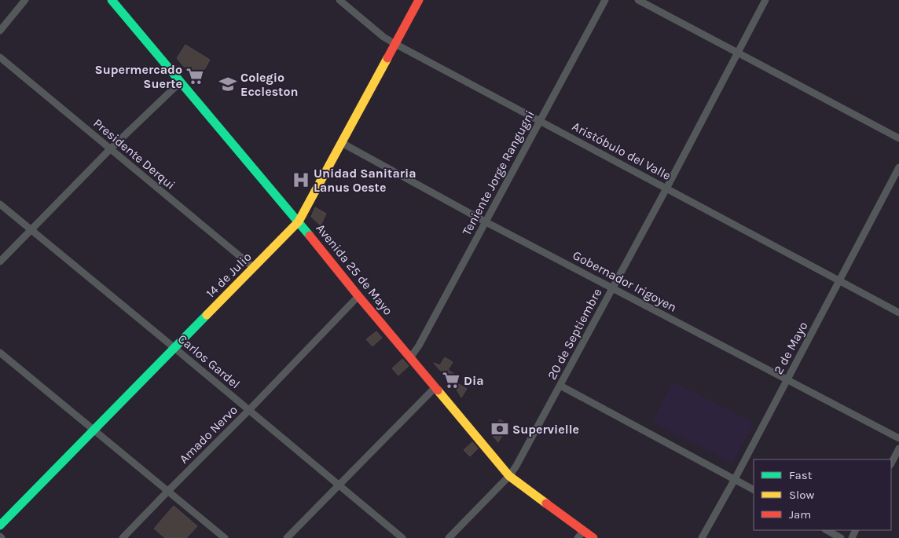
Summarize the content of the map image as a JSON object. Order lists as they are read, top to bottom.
{
  "streets": {
    "main road": ["Avenida 25 de Mayo", "14 de Julio"],
    "street": [
      "Aristóbulo del Valle",
      "Presidente Derqui",
      "Teniente Jorge Rangugni",
      "Gobernador Irigoyen",
      "20 de Septiembre",
      "2 de Mayo",
      "Carlos Gardel",
      "Amado Nervo"
    ]
  },
  "crossings": [
    ["Aristóbulo del Valle", "Teniente Jorge Rangugni"],
    ["Aristóbulo del Valle", "14 de Julio"],
    ["Aristóbulo del Valle", "20 de Septiembre"],
    ["Aristóbulo del Valle", "2 de Mayo"],
    ["Presidente Derqui", "14 de Julio"],
    ["Teniente Jorge Rangugni", "Avenida 25 de Mayo"],
    ["Teniente Jorge Rangugni", "Gobernador Irigoyen"],
    ["Avenida 25 de Mayo", "14 de Julio"],
    ["Avenida 25 de Mayo", "20 de Septiembre"],
    ["Avenida 25 de Mayo", "Amado Nervo"],
    ["14 de Julio", "Gobernador Irigoyen"],
    ["14 de Julio", "Carlos Gardel"],
    ["Gobernador Irigoyen", "20 de Septiembre"],
    ["Gobernador Irigoyen", "2 de Mayo"],
    ["Carlos Gardel", "Amado Nervo"]
  ],
  "places": {
    "supermarket": ["Supermercado Suerte", "Dia"],
    "school or university": ["Colegio Eccleston"],
    "hospital": ["Unidad Sanitaria Lanus Oeste"],
    "bank": ["Supervielle"]
  },
  "legend": ["Fast", "Slow", "Jam"]
}
